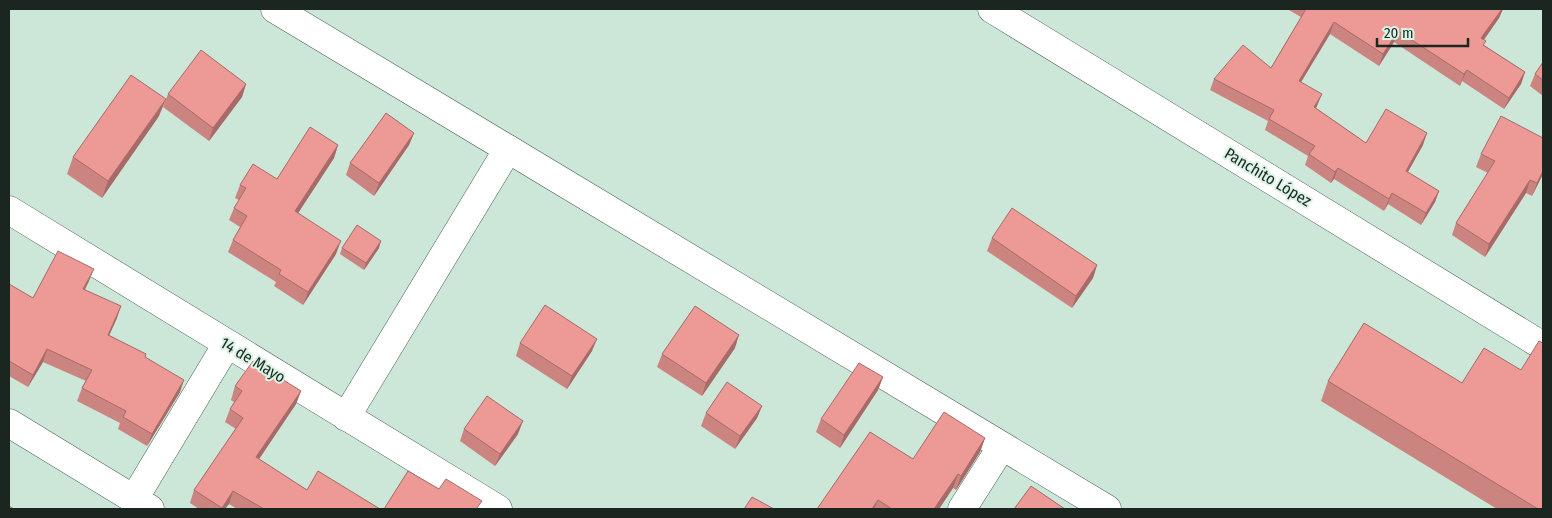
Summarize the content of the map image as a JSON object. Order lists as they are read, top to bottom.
{
  "streets": {
    "street": ["Panchito López", "14 de Mayo"]
  },
  "scale_bar": "20 m"
}
